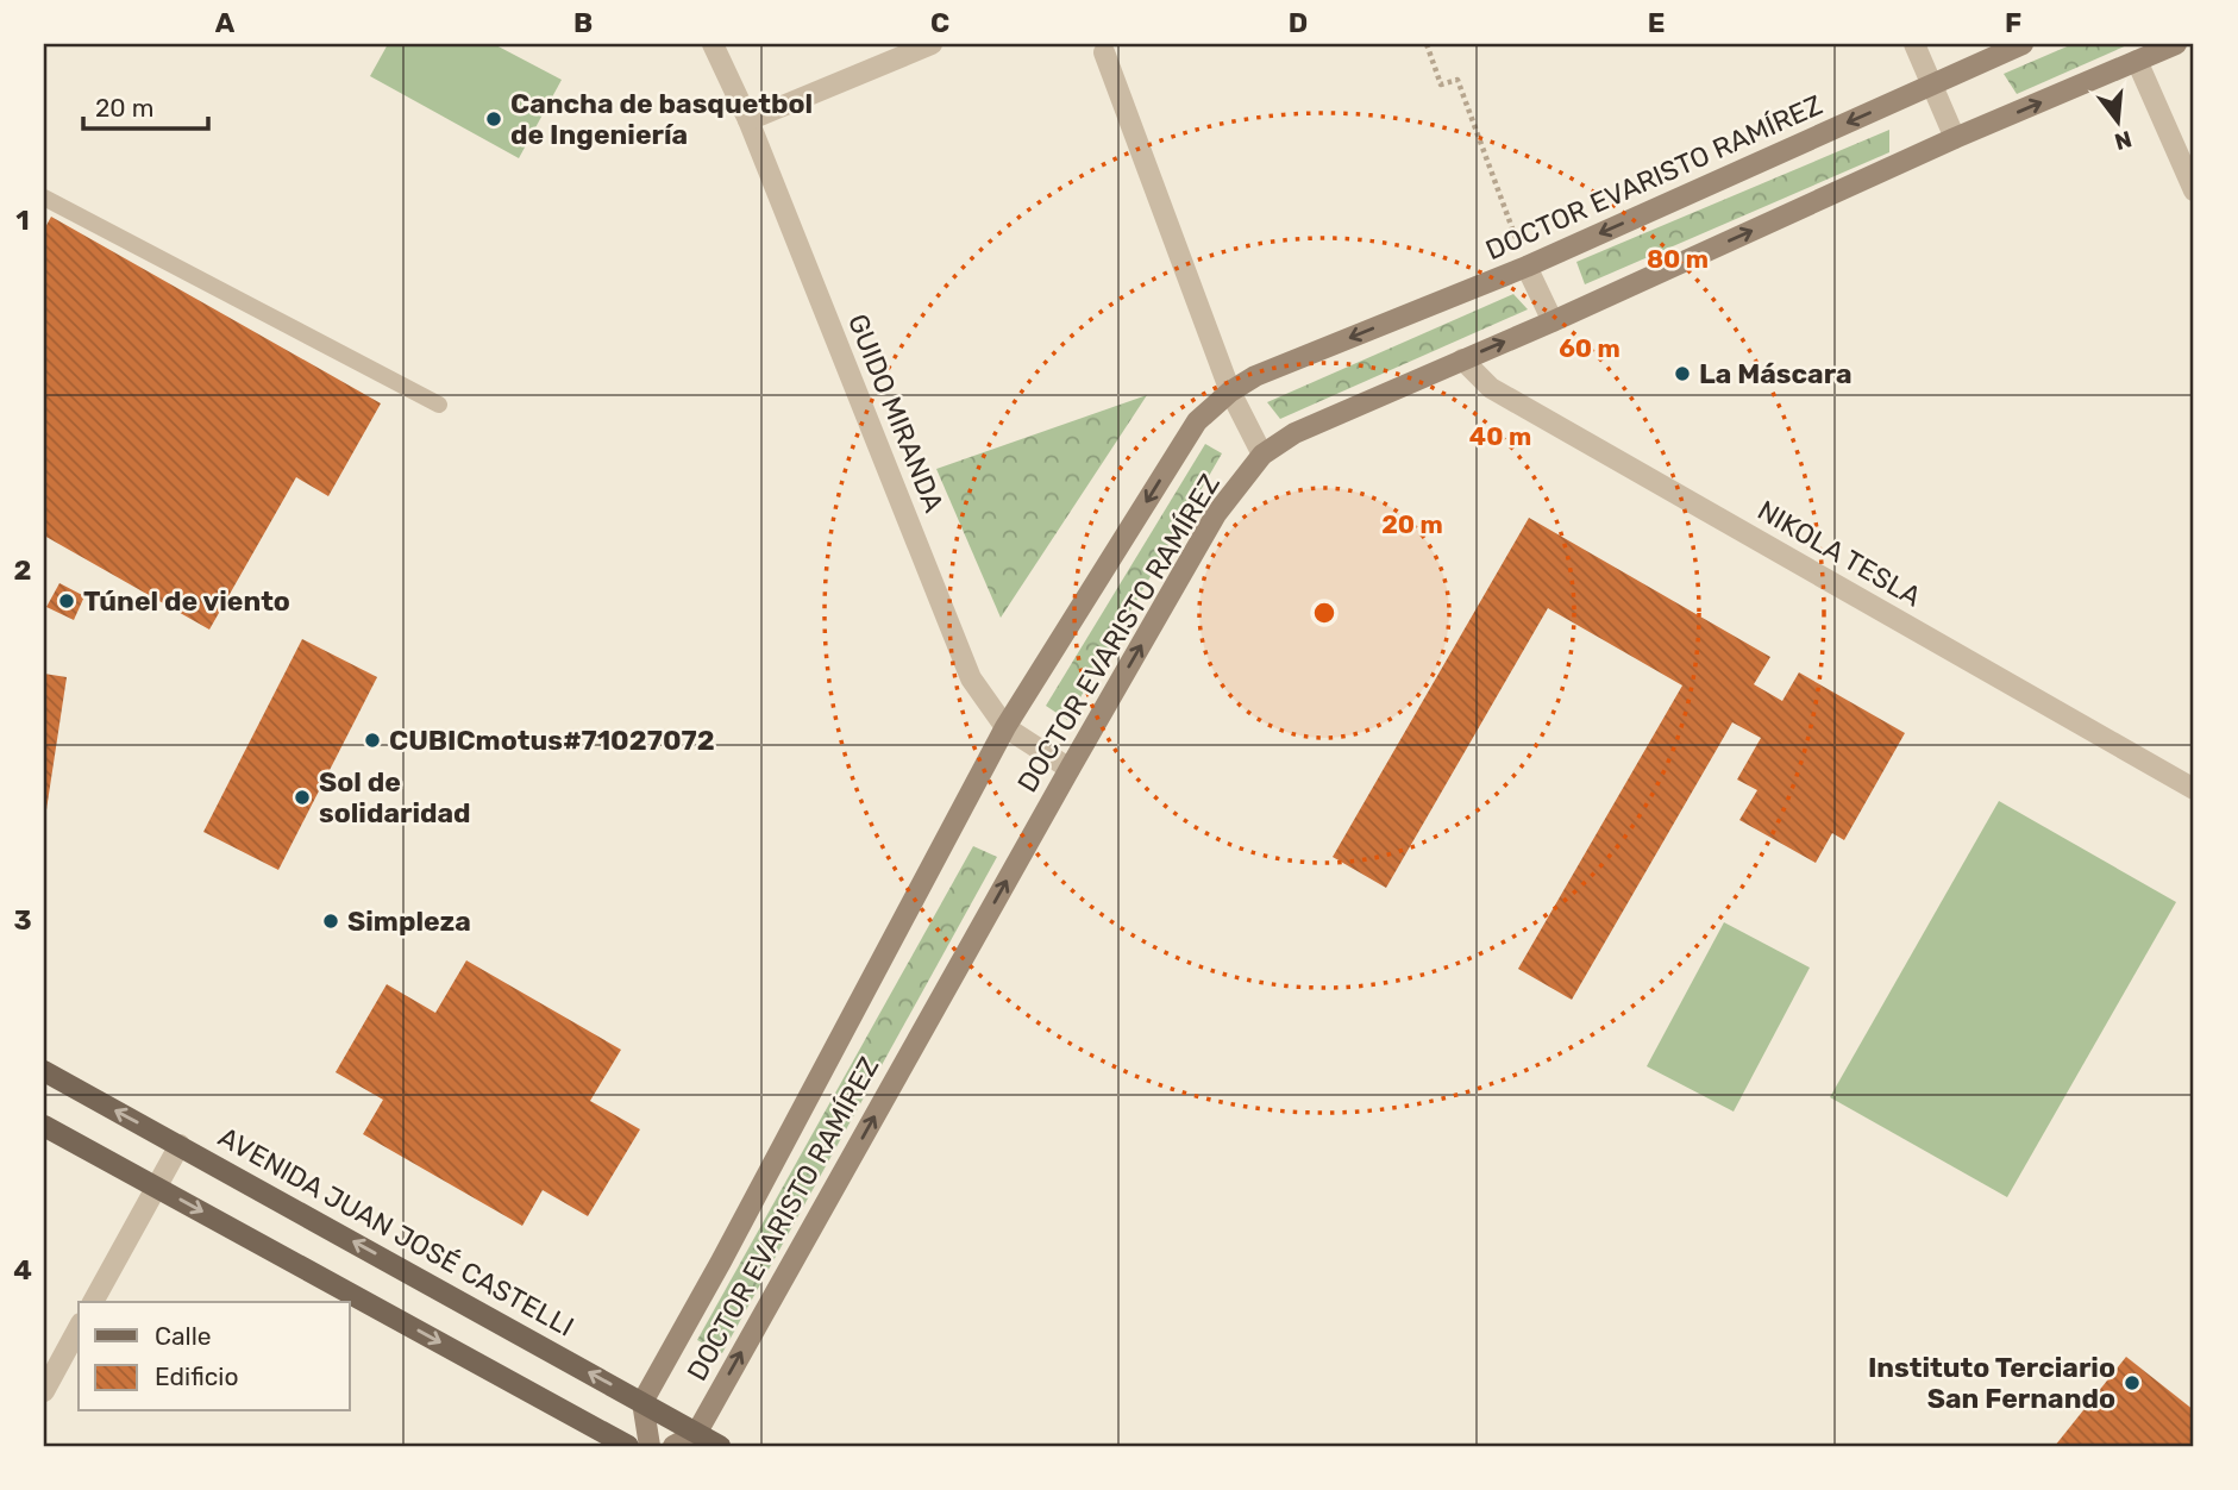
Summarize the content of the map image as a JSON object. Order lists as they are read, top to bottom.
{
  "streets": {
    "main road": ["DOCTOR EVARISTO RAMÍREZ", "AVENIDA JUAN JOSÉ CASTELLI"],
    "street": ["GUIDO MIRANDA", "NIKOLA TESLA"]
  },
  "crossings": [
    ["DOCTOR EVARISTO RAMÍREZ", "GUIDO MIRANDA"],
    ["DOCTOR EVARISTO RAMÍREZ", "NIKOLA TESLA"],
    ["DOCTOR EVARISTO RAMÍREZ", "AVENIDA JUAN JOSÉ CASTELLI"]
  ],
  "places": [
    "Cancha de basquetbol de Ingeniería",
    "La Máscara",
    "Túnel de viento",
    "CUBICmotus#71027072",
    "Sol de solidaridad",
    "Simpleza",
    "Instituto Terciario San Fernando"
  ],
  "legend": ["Calle", "Edificio"],
  "scale_bar": "20 m",
  "north": "bottom",
  "grid": {
    "columns": [
      "A",
      "B",
      "C",
      "D",
      "E",
      "F"
    ],
    "rows": [
      "1",
      "2",
      "3",
      "4"
    ]
  },
  "rings": [
    "80 m",
    "60 m",
    "40 m",
    "20 m"
  ]
}
